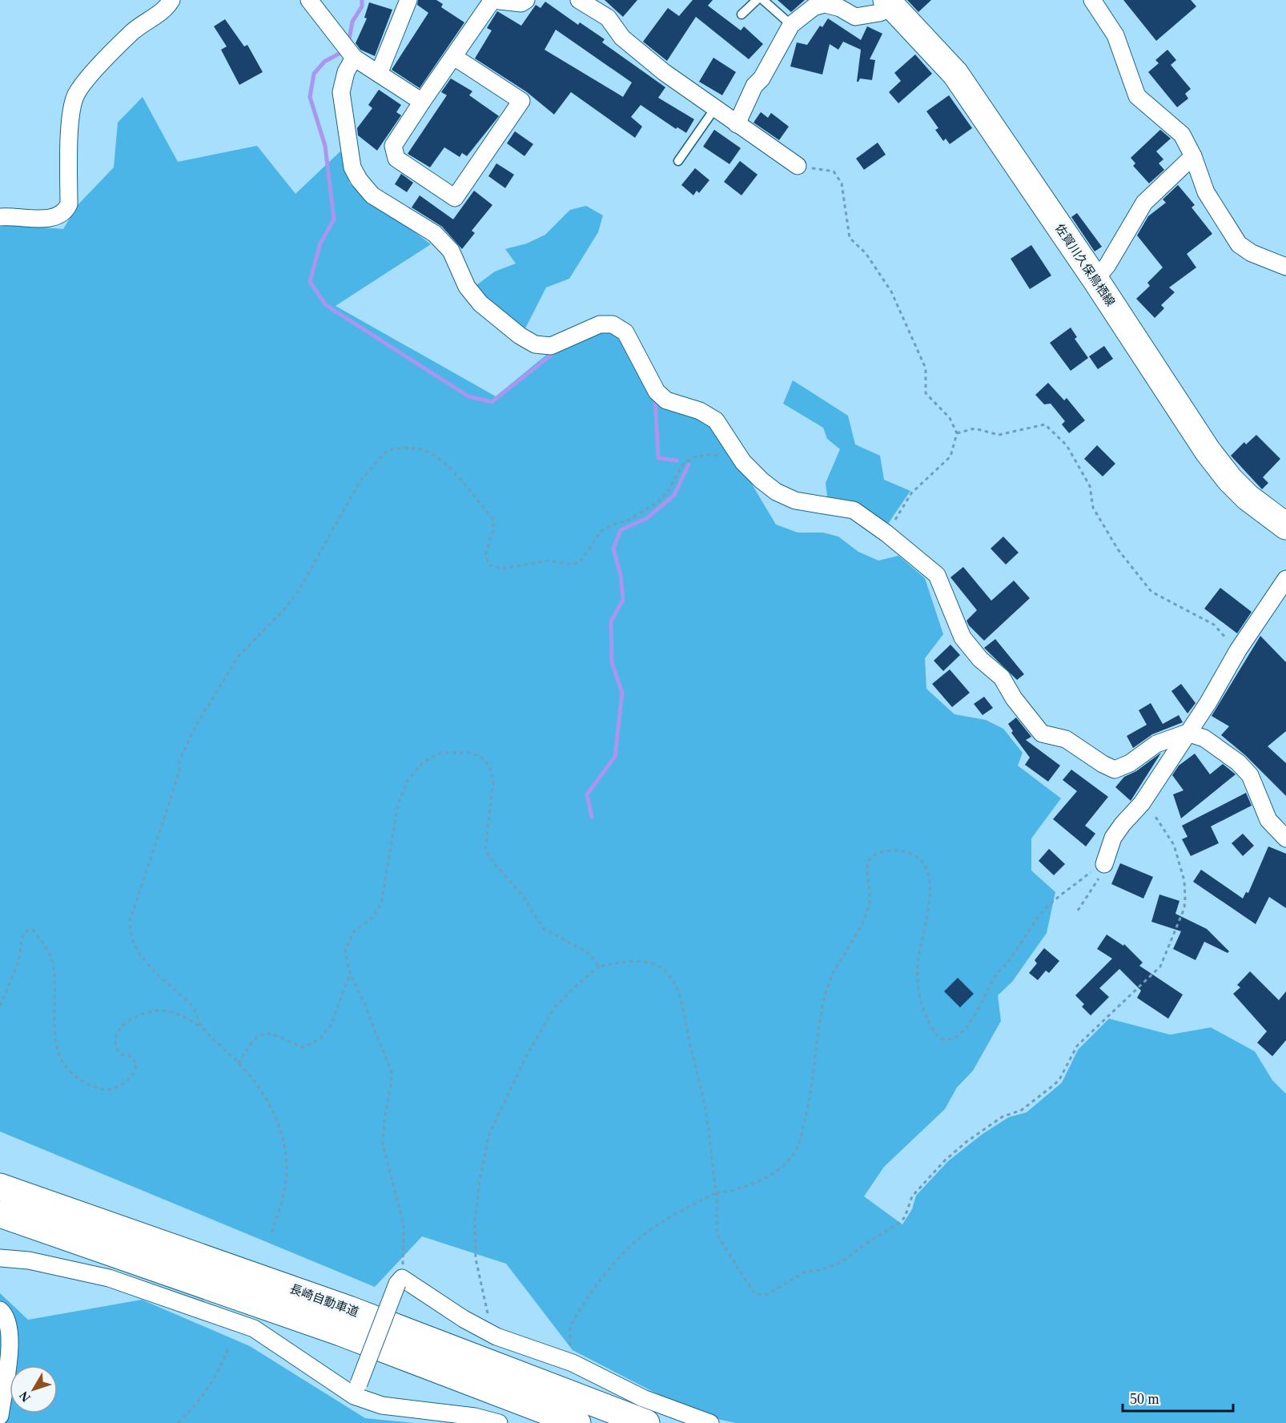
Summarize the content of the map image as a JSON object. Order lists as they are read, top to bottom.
{
  "streets": {
    "main road": ["佐賀川久保鳥栖線", "長崎自動車道"]
  },
  "scale_bar": "50 m",
  "north": "bottom left"
}
